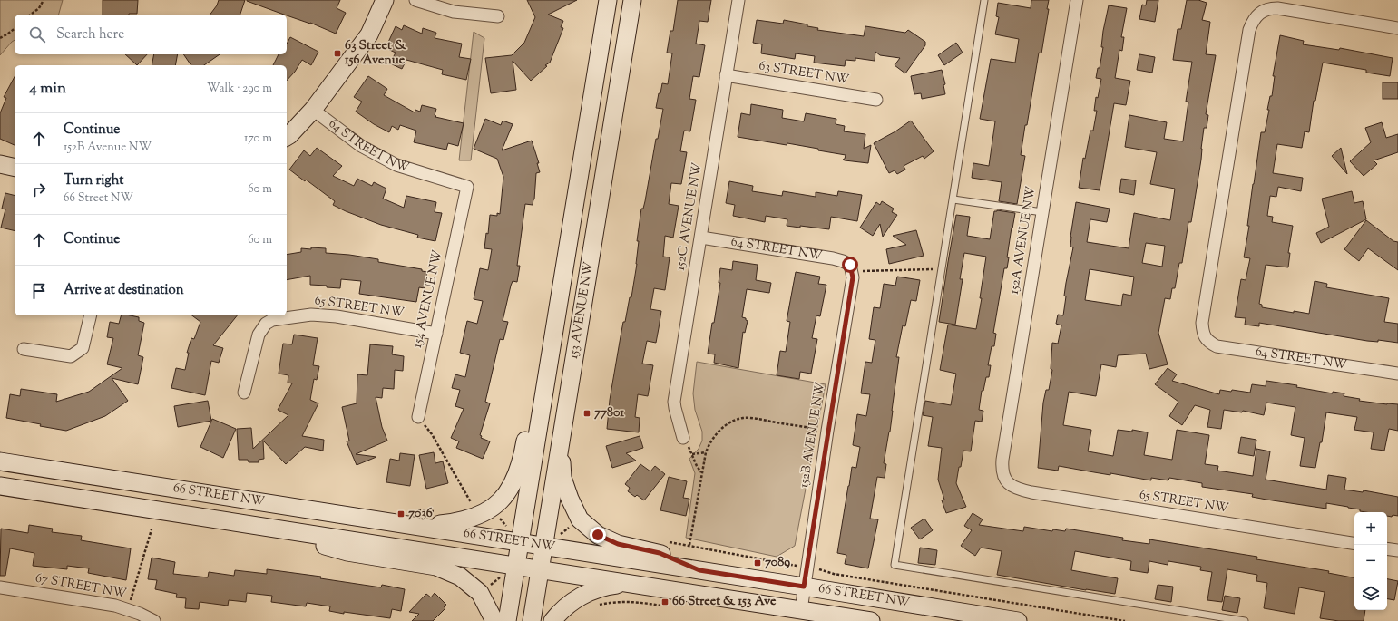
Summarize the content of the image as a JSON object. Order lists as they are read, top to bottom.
{
  "streets": {
    "main road": ["153 AVENUE NW", "66 STREET NW"],
    "street": [
      "63 STREET NW",
      "64 STREET NW",
      "152C AVENUE NW",
      "152A AVENUE NW",
      "154 AVENUE NW",
      "65 STREET NW",
      "152B AVENUE NW",
      "67 STREET NW"
    ]
  },
  "crossings": [
    ["63 STREET NW", "152C AVENUE NW"],
    ["64 STREET NW", "152C AVENUE NW"],
    ["64 STREET NW", "154 AVENUE NW"],
    ["64 STREET NW", "152B AVENUE NW"],
    ["152A AVENUE NW", "65 STREET NW"],
    ["154 AVENUE NW", "65 STREET NW"],
    ["153 AVENUE NW", "66 STREET NW"],
    ["152B AVENUE NW", "66 STREET NW"]
  ],
  "places": {
    "transit": [
      "63 Street & 156 Avenue",
      "77801",
      "7036",
      "7089",
      "66 Street & 153 Ave"
    ]
  },
  "page": {
    "search": "Search here",
    "heading": ["4 min", "Walk · 290 m"],
    "list": [
      ["Continue", "152B Avenue NW", "170 m"],
      ["Turn right", "66 Street NW", "60 m"],
      ["Continue", "60 m"],
      "Arrive at destination"
    ],
    "map_buttons": ["+", "−"]
  }
}
